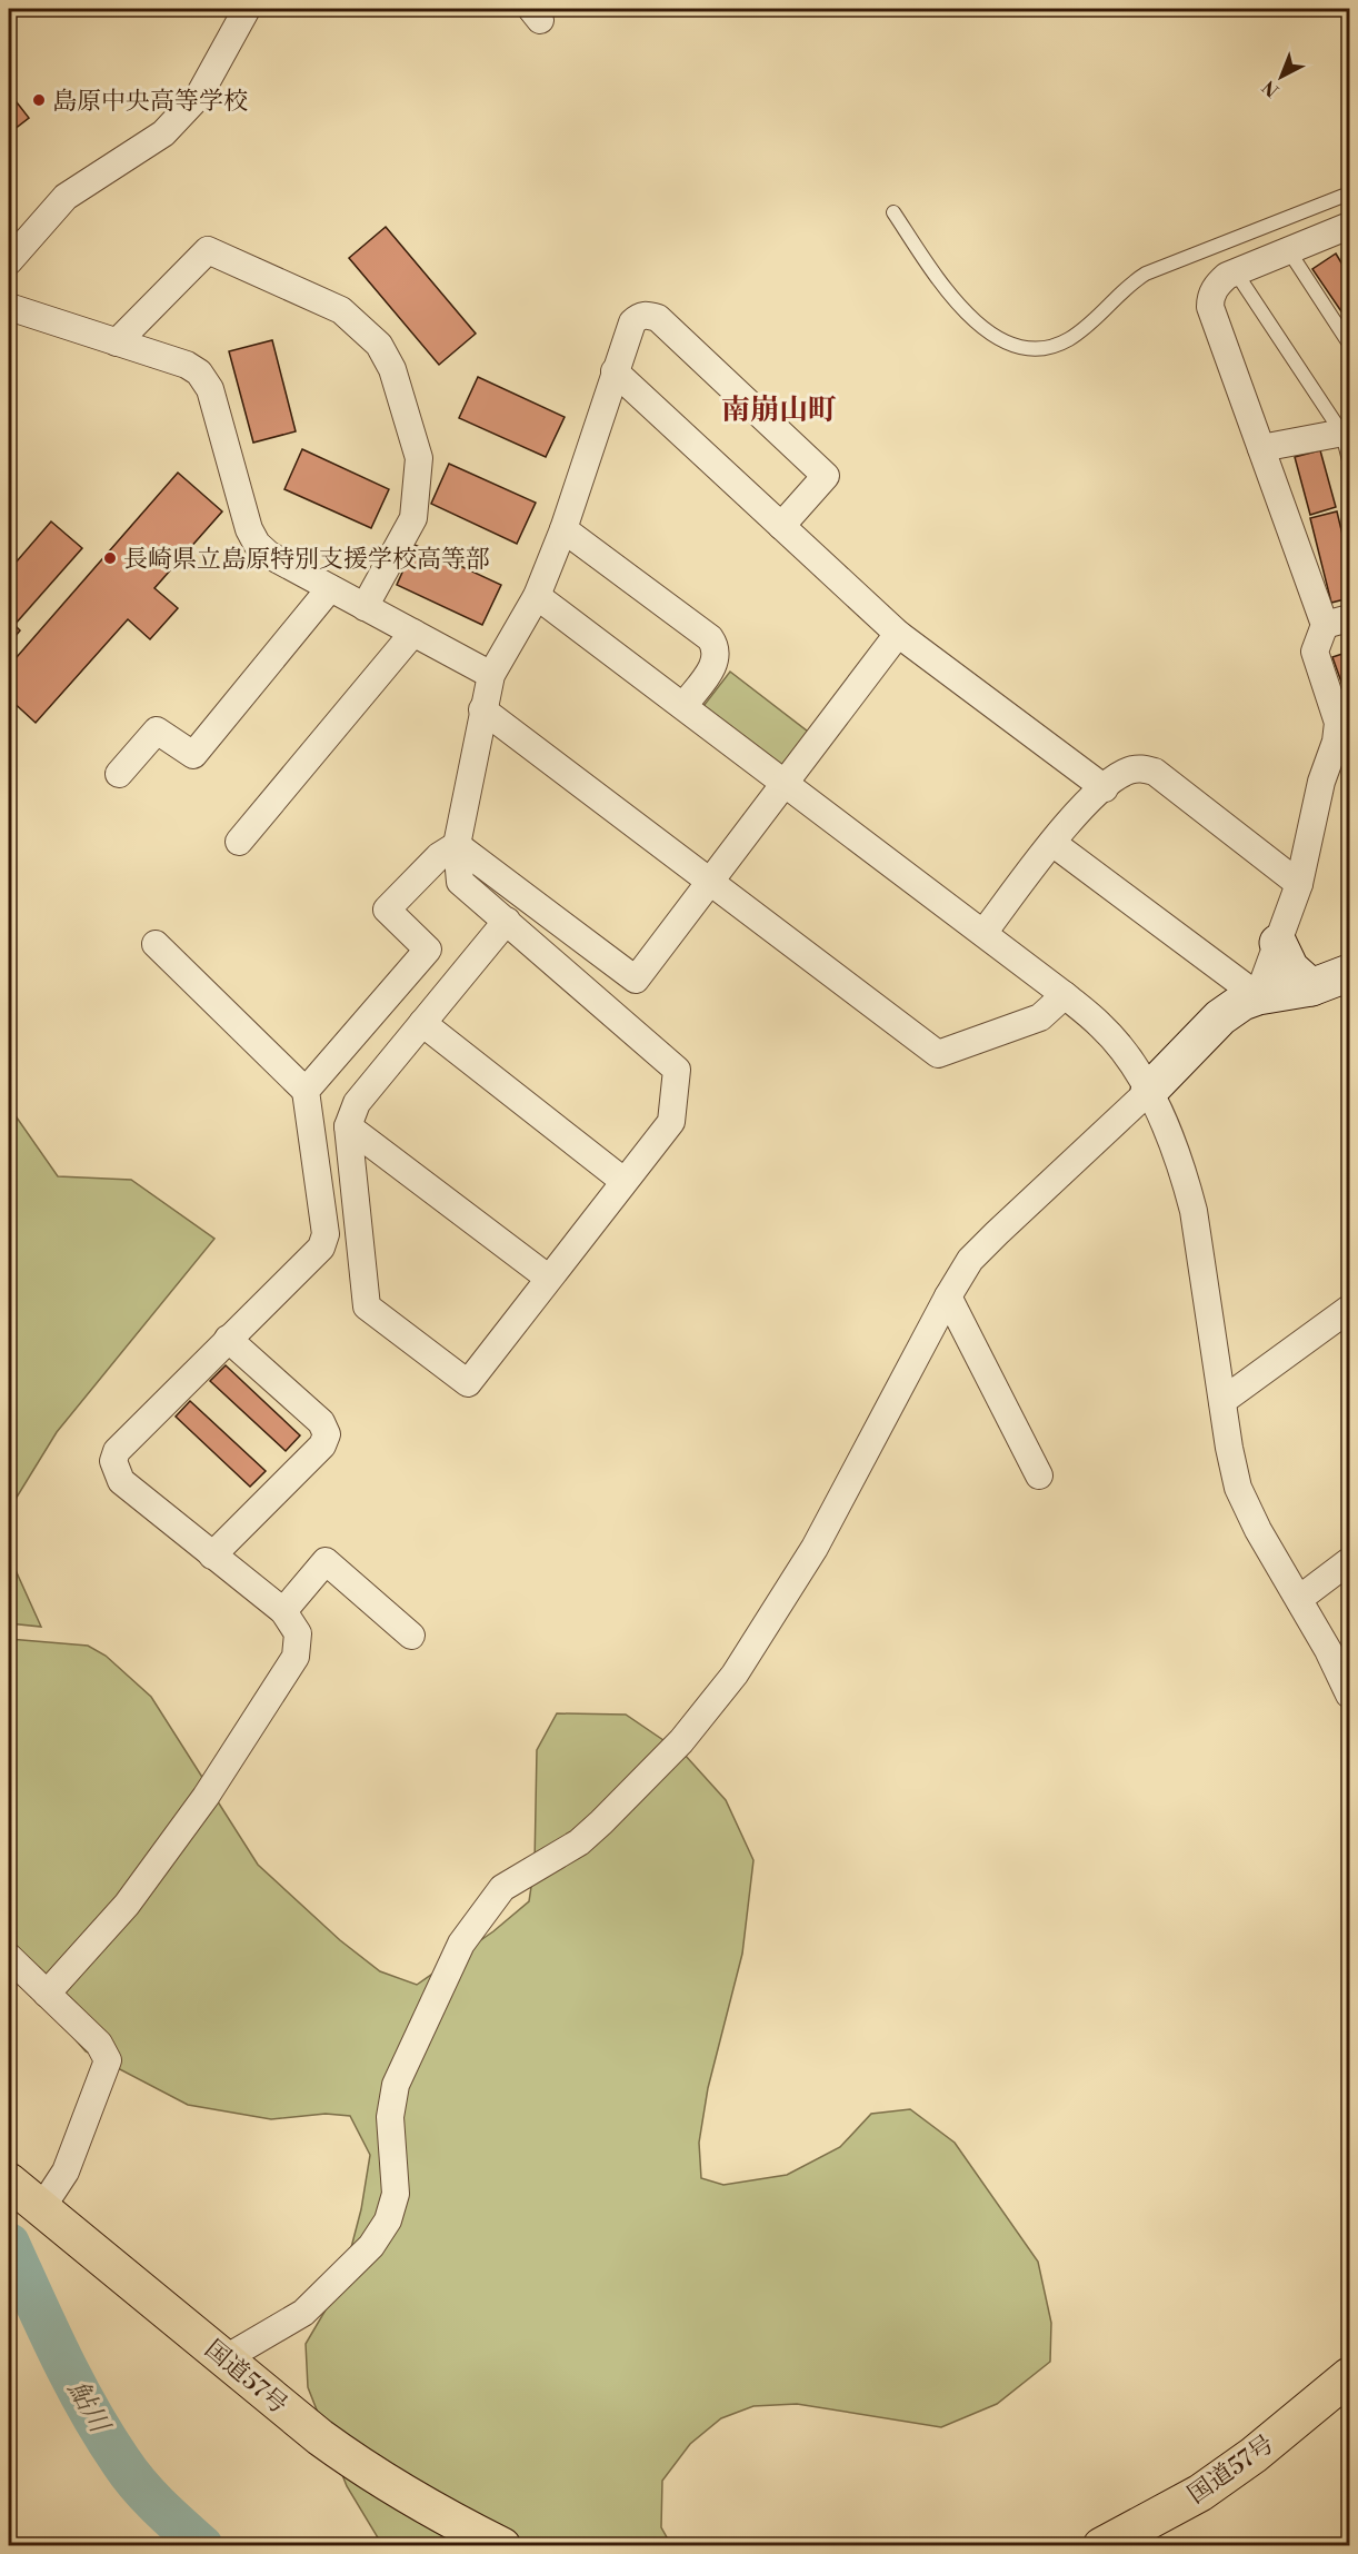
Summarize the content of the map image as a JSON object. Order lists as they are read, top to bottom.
{
  "streets": {
    "highway": ["国道57号"]
  },
  "districts": ["南崩山町"],
  "water": ["鮎川"],
  "places": ["島原中央高等学校", "長崎県立島原特別支援学校高等部"],
  "north": "bottom left"
}
